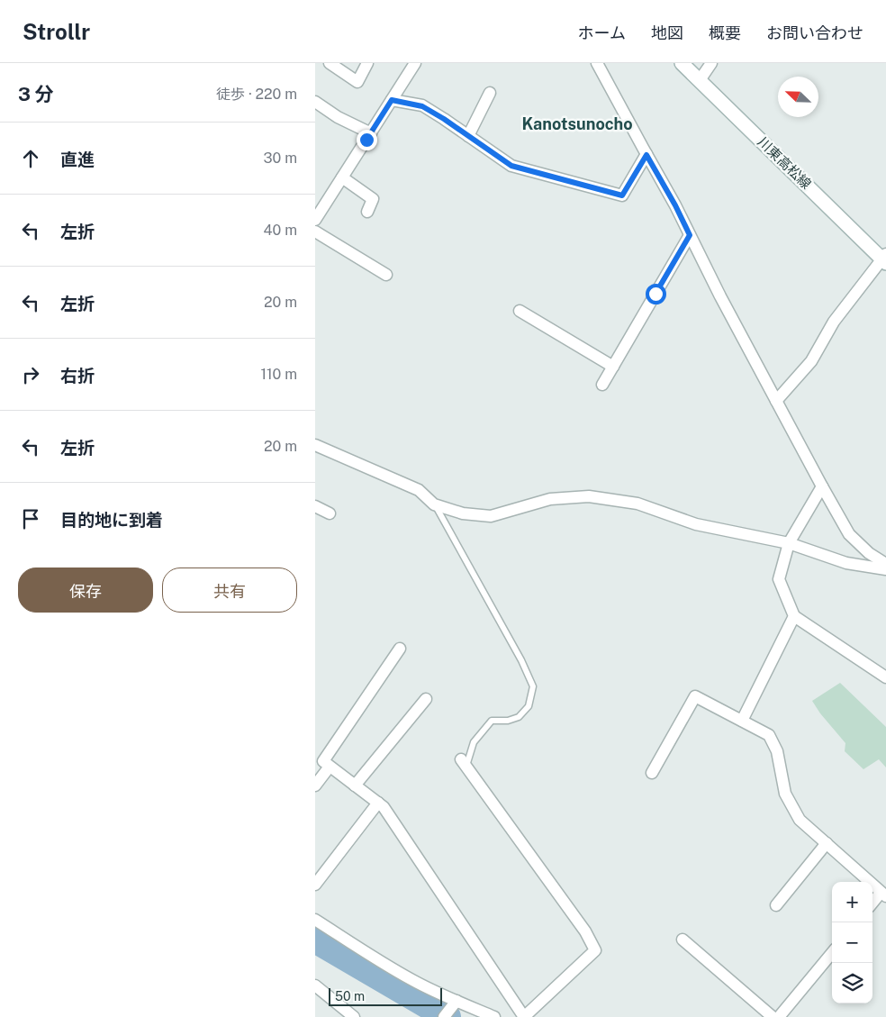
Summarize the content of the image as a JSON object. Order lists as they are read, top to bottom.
{
  "streets": {
    "main road": ["川東高松線"]
  },
  "districts": ["Kanotsunocho"],
  "scale_bar": "50 m",
  "north": "top left",
  "page": {
    "header": "Strollr",
    "nav": [
      "ホーム",
      "地図",
      "概要",
      "お問い合わせ"
    ],
    "heading": ["3 分", "徒歩 · 220 m"],
    "list": [
      ["直進", "30 m"],
      ["左折", "40 m"],
      ["左折", "20 m"],
      ["右折", "110 m"],
      ["左折", "20 m"],
      "目的地に到着"
    ],
    "buttons": ["保存", "共有"],
    "map_buttons": ["+", "−"],
    "scale": "50 m"
  }
}
